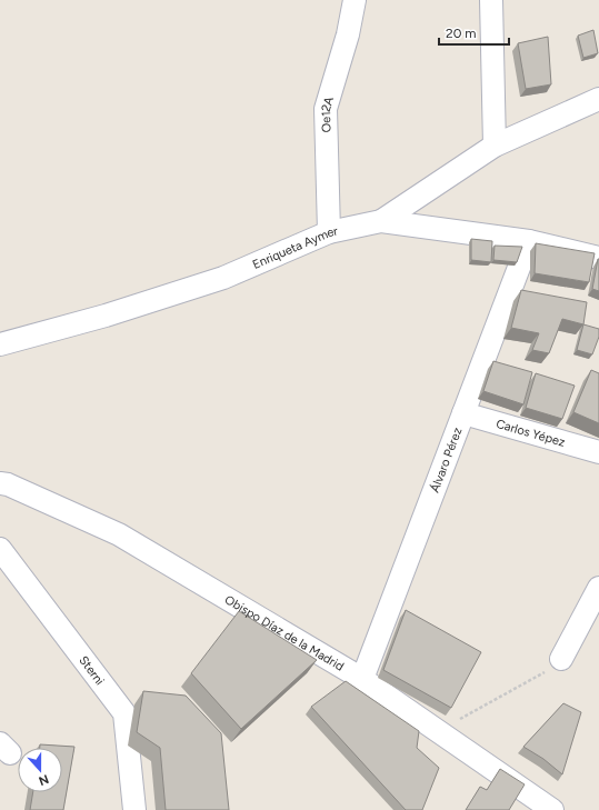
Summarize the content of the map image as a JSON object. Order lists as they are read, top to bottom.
{
  "streets": {
    "street": [
      "Oe12A",
      "Enriqueta Aymer",
      "Carlos Yépez",
      "Álvaro Pérez",
      "Obispo Díaz de la Madrid",
      "Sterni"
    ]
  },
  "crossings": [
    ["Oe12A", "Enriqueta Aymer"],
    ["Enriqueta Aymer", "Álvaro Pérez"],
    ["Carlos Yépez", "Álvaro Pérez"],
    ["Álvaro Pérez", "Obispo Díaz de la Madrid"]
  ],
  "scale_bar": "20 m",
  "north": "bottom"
}
